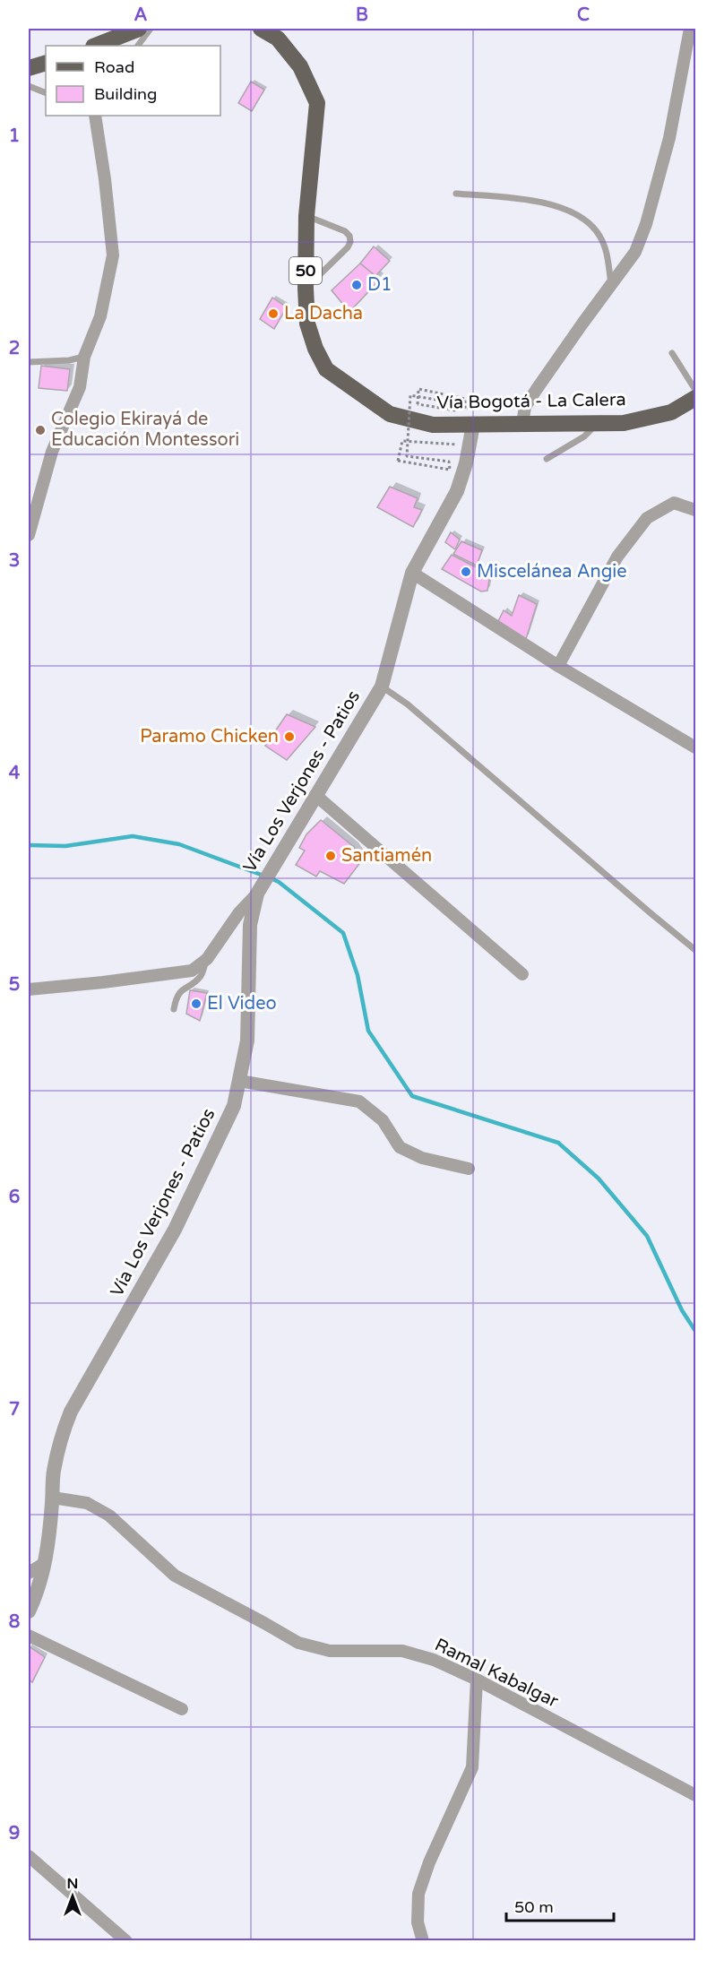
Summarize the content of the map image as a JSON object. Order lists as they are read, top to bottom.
{
  "streets": {
    "main road": ["50", "Vía Bogotá - La Calera"],
    "street": ["Vía Los Verjones - Patios", "Ramal Kabalgar"]
  },
  "crossings": [
    ["Vía Bogotá - La Calera", "Vía Los Verjones - Patios"],
    ["Vía Los Verjones - Patios", "Ramal Kabalgar"]
  ],
  "places": [
    "D1",
    "La Dacha",
    "Colegio Ekirayá de Educación Montessori",
    "Miscelánea Angie",
    "Paramo Chicken",
    "Santiamén",
    "El Video"
  ],
  "legend": ["Road", "Building"],
  "scale_bar": "50 m",
  "north": "top",
  "grid": {
    "columns": ["A", "B", "C"],
    "rows": [
      "1",
      "2",
      "3",
      "4",
      "5",
      "6",
      "7",
      "8",
      "9"
    ]
  }
}
